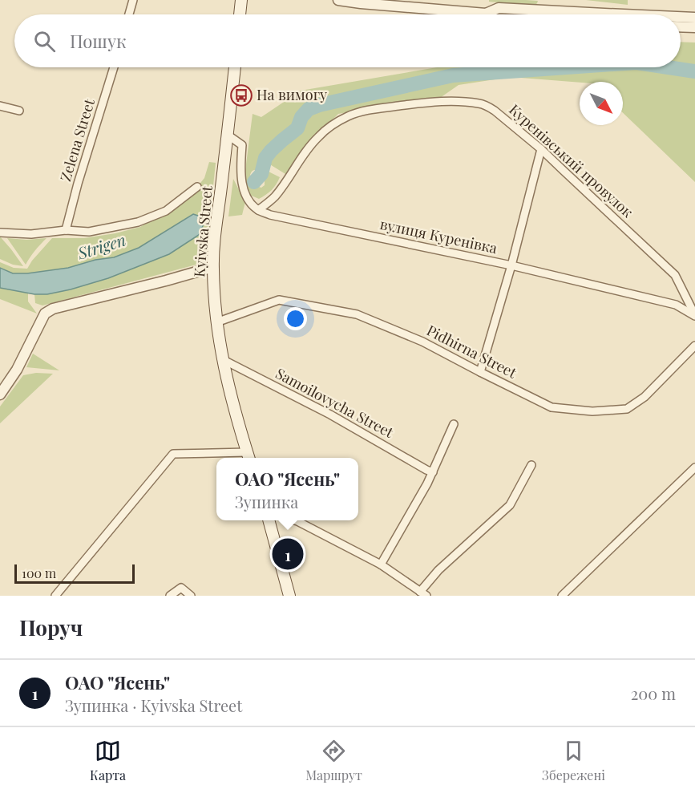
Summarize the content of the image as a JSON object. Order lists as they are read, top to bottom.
{
  "streets": {
    "main road": ["Kyivska Street"],
    "street": [
      "Zelena Street",
      "Куренівський провулок",
      "вулиця Куренівка",
      "Pidhirna Street",
      "Samoilovycha Street"
    ]
  },
  "crossings": [
    ["Куренівський провулок", "вулиця Куренівка"],
    ["Kyivska Street", "Pidhirna Street"],
    ["Kyivska Street", "Samoilovycha Street"]
  ],
  "water": ["Strigen"],
  "places": {
    "bus stop": ["На вимогу"]
  },
  "scale_bar": "100 m",
  "north": "bottom right",
  "page": {
    "search": "Пошук",
    "popup": ["ОАО \"Ясень\"", "Зупинка"],
    "pins": "1",
    "scale": "100 m",
    "heading": "Поруч",
    "list": [
      {
        "mark": "1",
        "name": "ОАО \"Ясень\"",
        "note": "Зупинка · Kyivska Street",
        "value": "200 m"
      }
    ],
    "nav": ["Карта", "Маршрут", "Збережені"]
  }
}
